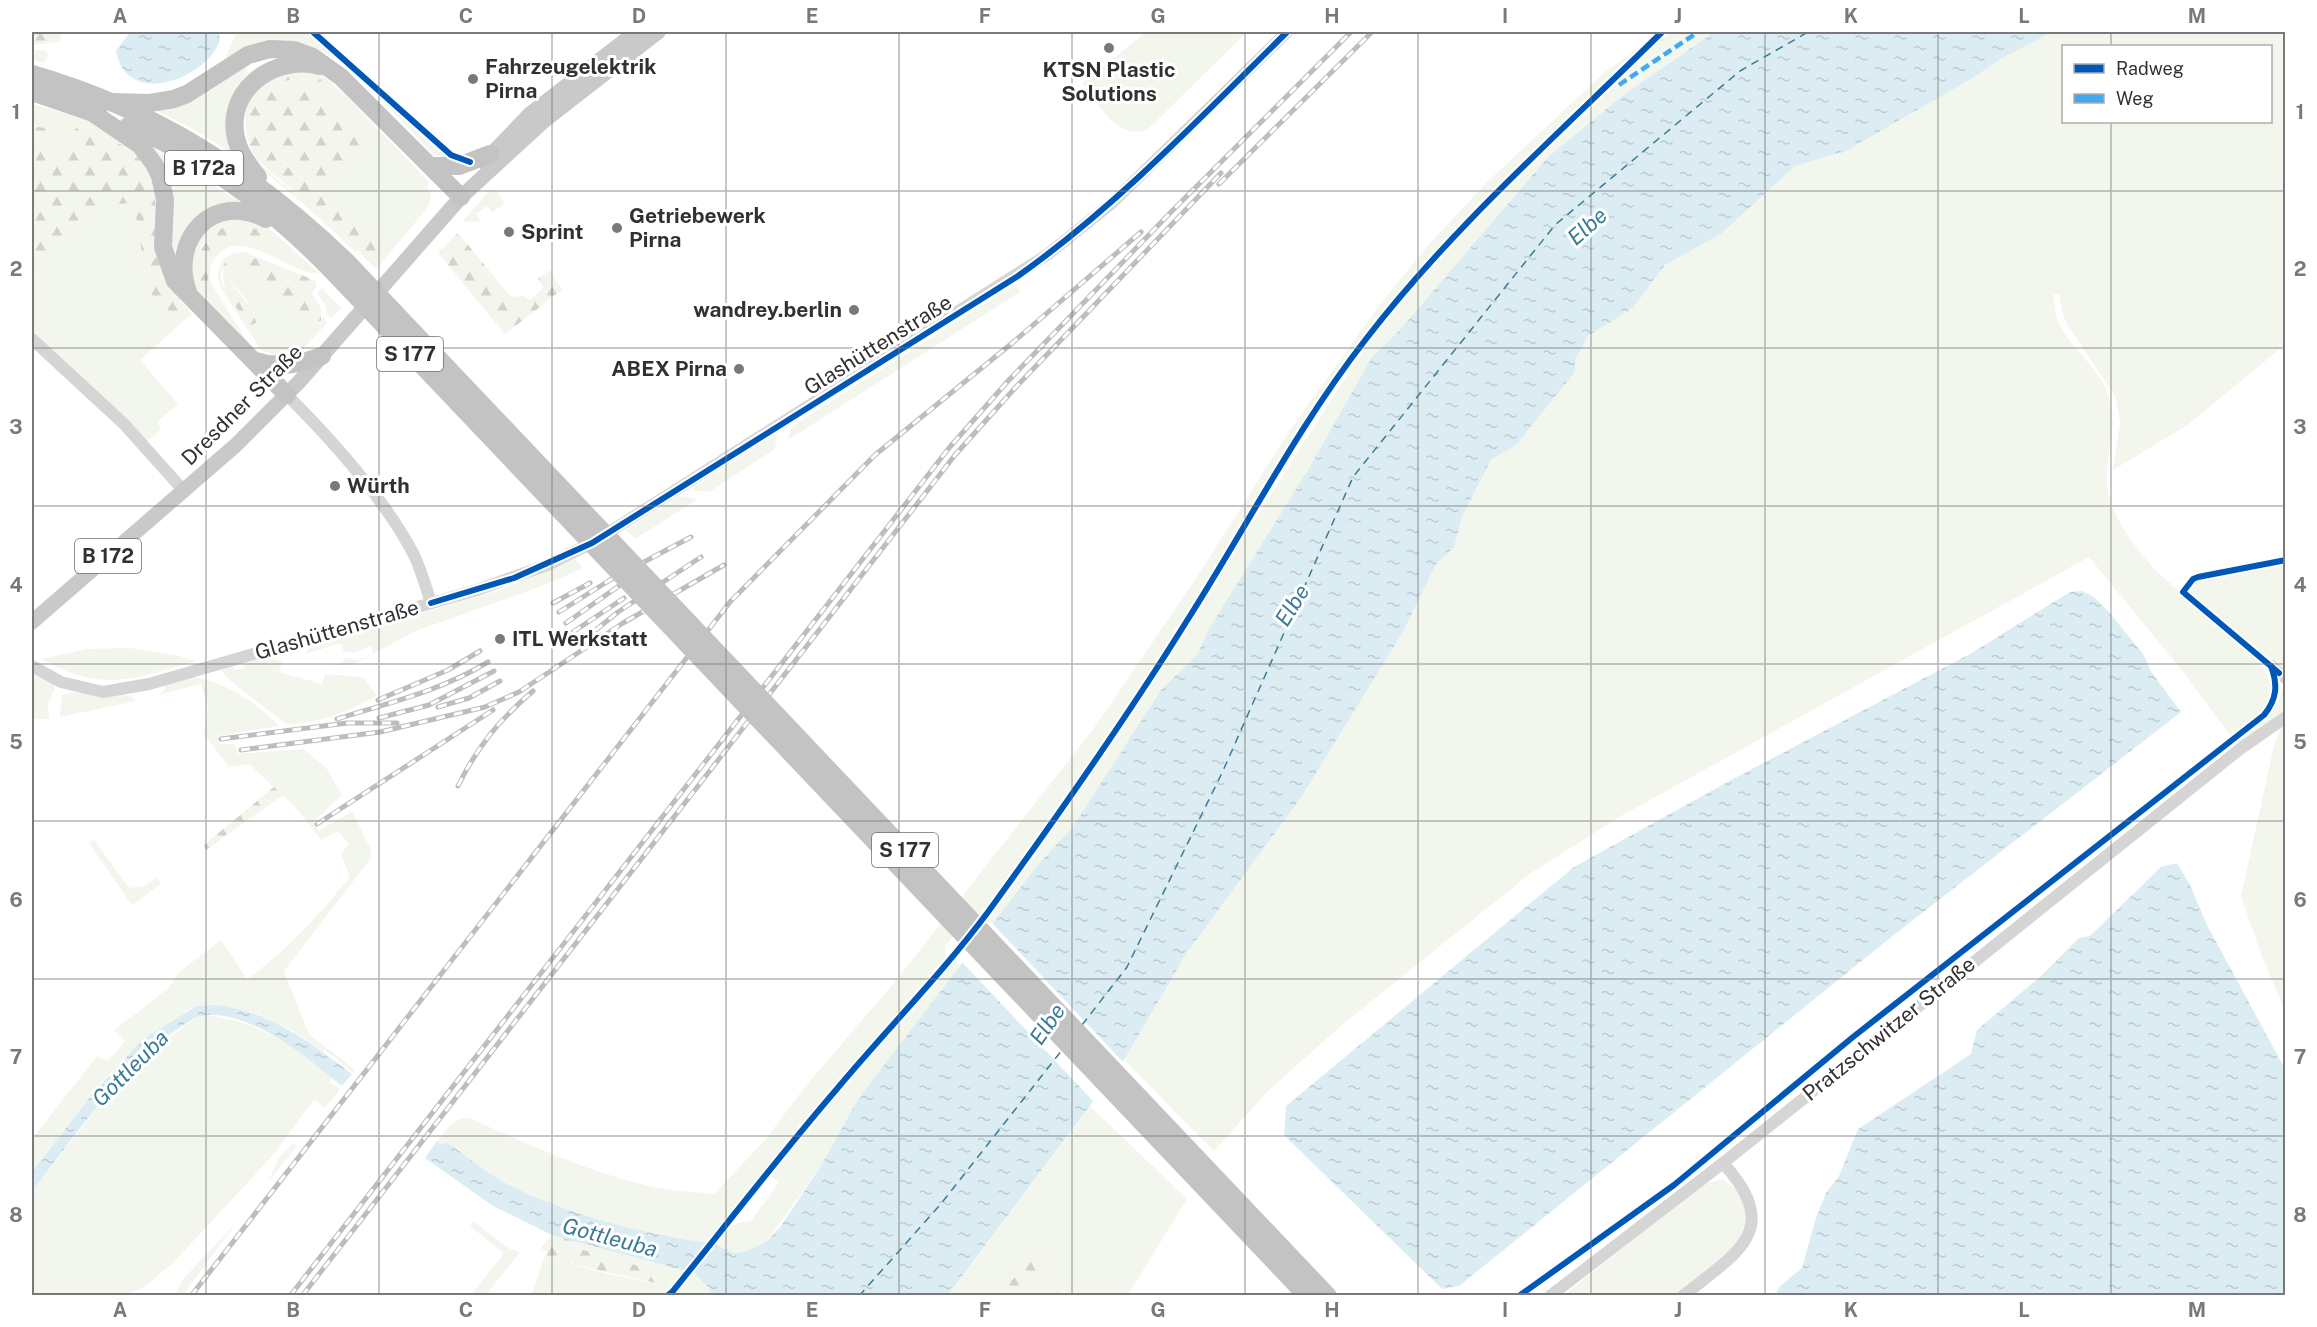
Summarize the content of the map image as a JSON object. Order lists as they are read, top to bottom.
{
  "streets": {
    "highway": ["B 172a", "S 177"],
    "main road": ["Dresdner Straße", "B 172"],
    "street": ["Glashüttenstraße", "Pratzschwitzer Straße"]
  },
  "crossings": [
    ["B 172a", "S 177"]
  ],
  "water": ["Elbe", "Gottleuba"],
  "places": [
    "KTSN Plastic Solutions",
    "Fahrzeugelektrik Pirna",
    "Getriebewerk Pirna",
    "Sprint",
    "wandrey.berlin",
    "ABEX Pirna",
    "Würth",
    "ITL Werkstatt"
  ],
  "legend": ["Radweg", "Weg"],
  "grid": {
    "columns": [
      "A",
      "B",
      "C",
      "D",
      "E",
      "F",
      "G",
      "H",
      "I",
      "J",
      "K",
      "L",
      "M"
    ],
    "rows": [
      "1",
      "2",
      "3",
      "4",
      "5",
      "6",
      "7",
      "8"
    ]
  }
}
